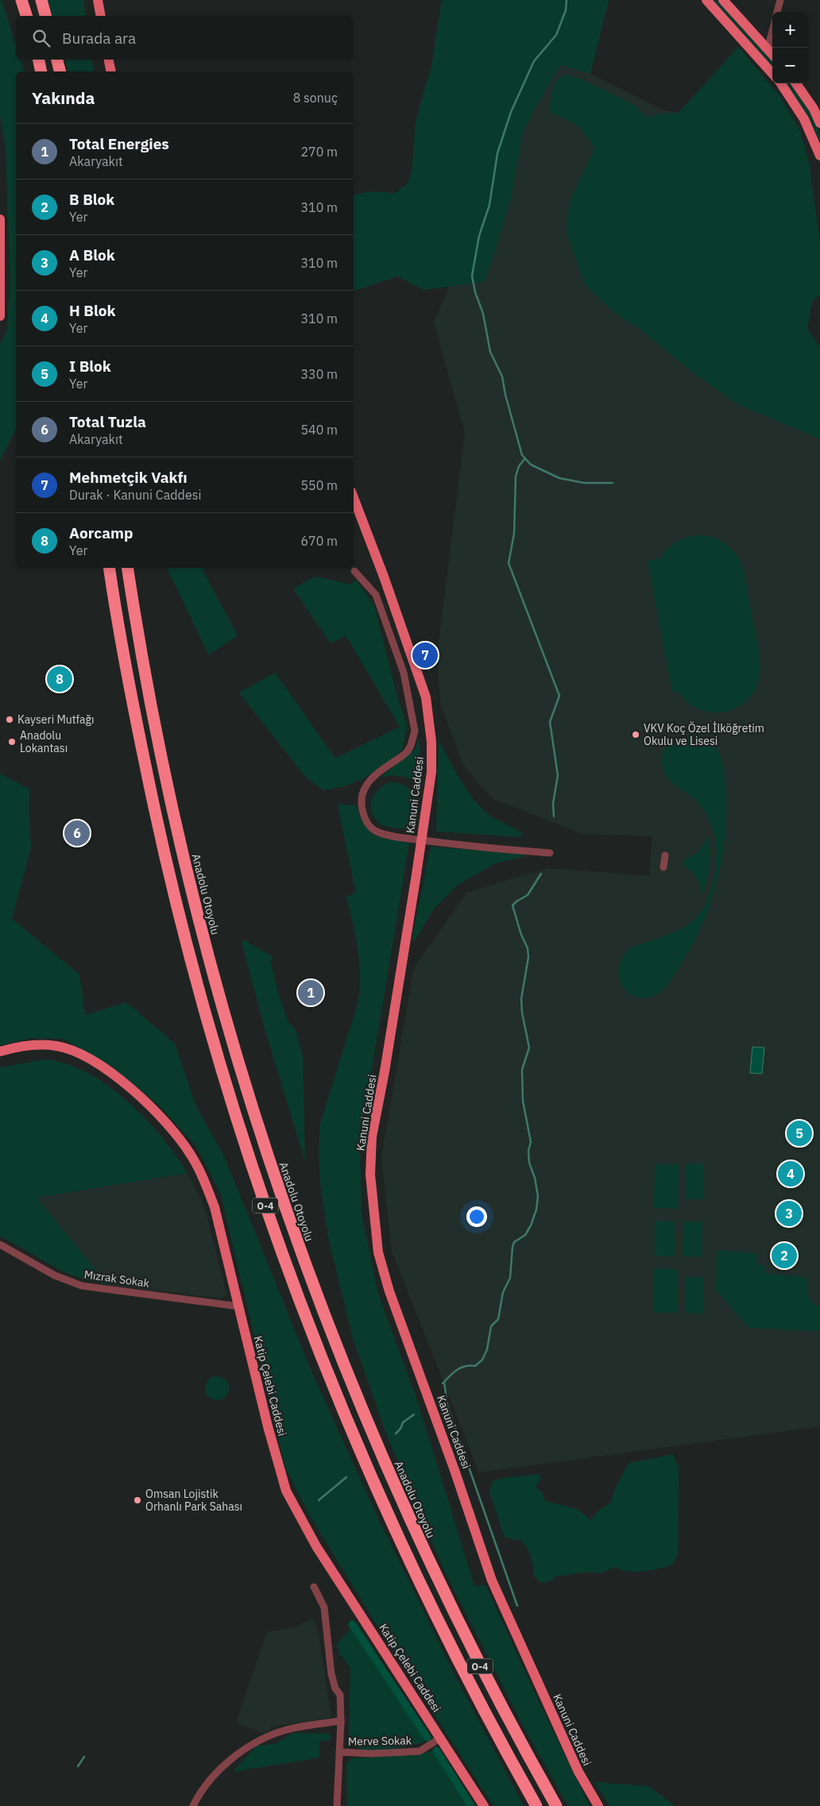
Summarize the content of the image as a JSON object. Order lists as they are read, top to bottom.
{
  "streets": {
    "highway": ["Anadolu Otoyolu", "O-4"],
    "main road": ["Kanuni Caddesi", "Katip Çelebi Caddesi"],
    "street": ["Mızrak Sokak", "Merve Sokak"]
  },
  "crossings": [
    ["Mızrak Sokak", "Katip Çelebi Caddesi"],
    ["Katip Çelebi Caddesi", "Merve Sokak"]
  ],
  "places": [
    "Kayseri Mutfağı",
    "VKV Koç Özel İlköğretim Okulu ve Lisesi",
    "Anadolu Lokantası",
    "Omsan Lojistik Orhanlı Park Sahası"
  ],
  "page": {
    "map_buttons": ["+", "−"],
    "search": "Burada ara",
    "heading": ["Yakında", "8 sonuç"],
    "list": [
      {
        "mark": "1",
        "name": "Total Energies",
        "note": "Akaryakıt",
        "value": "270 m"
      },
      {
        "mark": "2",
        "name": "B Blok",
        "note": "Yer",
        "value": "310 m"
      },
      {
        "mark": "3",
        "name": "A Blok",
        "note": "Yer",
        "value": "310 m"
      },
      {
        "mark": "4",
        "name": "H Blok",
        "note": "Yer",
        "value": "310 m"
      },
      {
        "mark": "5",
        "name": "I Blok",
        "note": "Yer",
        "value": "330 m"
      },
      {
        "mark": "6",
        "name": "Total Tuzla",
        "note": "Akaryakıt",
        "value": "540 m"
      },
      {
        "mark": "7",
        "name": "Mehmetçik Vakfı",
        "note": "Durak · Kanuni Caddesi",
        "value": "550 m"
      },
      {
        "mark": "8",
        "name": "Aorcamp",
        "note": "Yer",
        "value": "670 m"
      }
    ],
    "pins": [
      "7",
      "8",
      "6",
      "1",
      "5",
      "4",
      "3",
      "2"
    ]
  }
}
